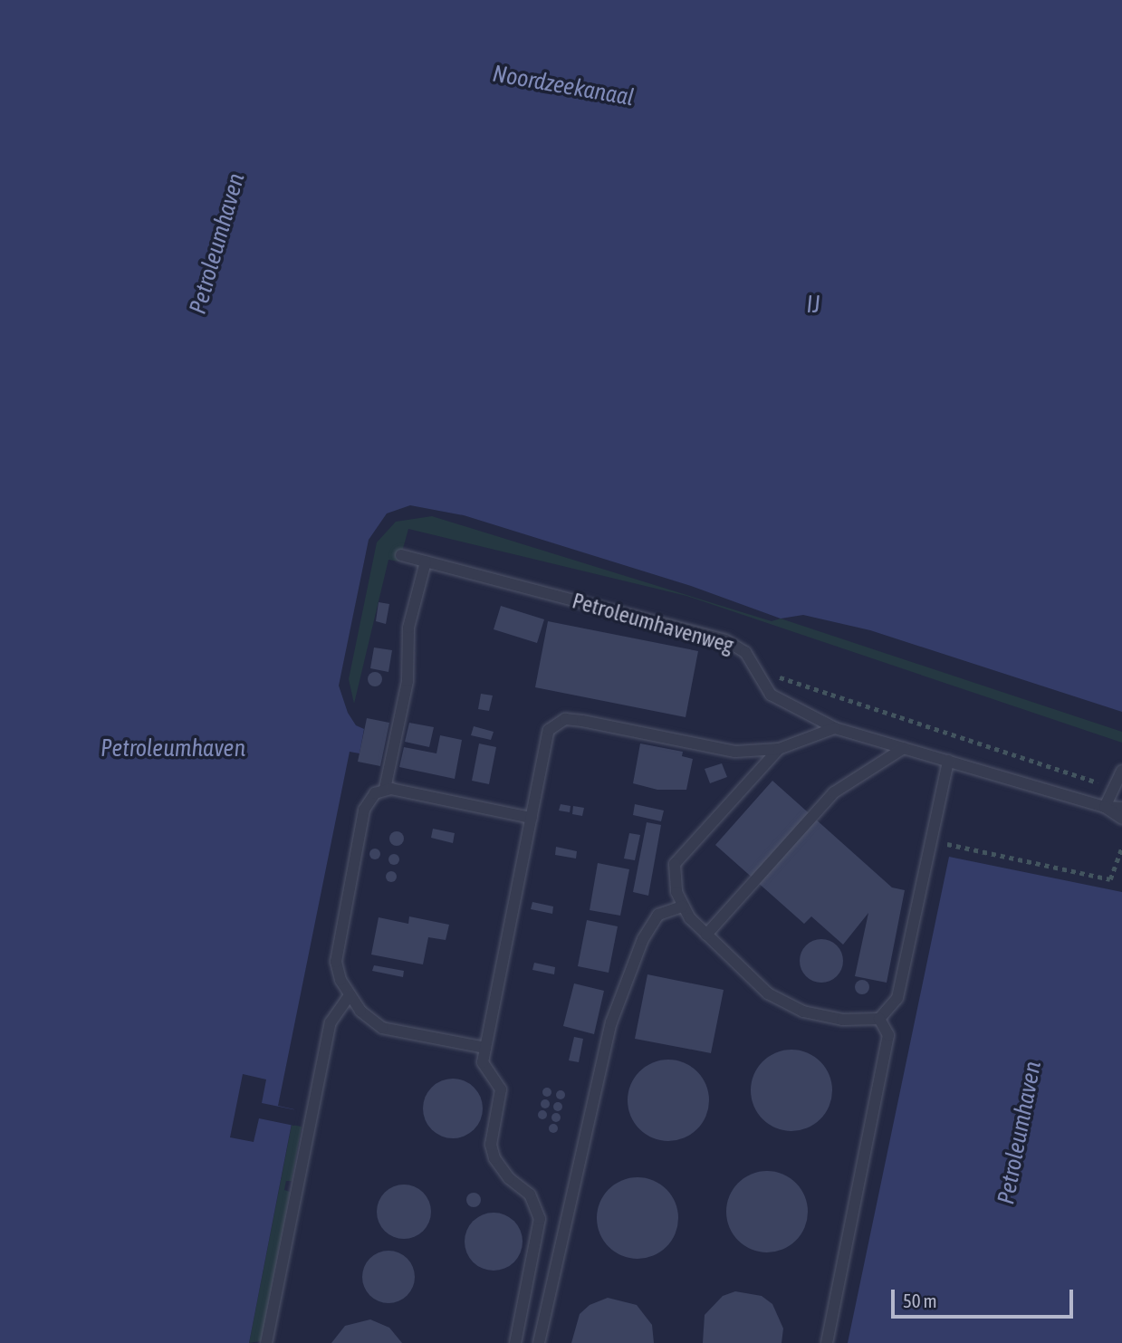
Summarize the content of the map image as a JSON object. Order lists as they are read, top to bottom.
{
  "streets": {
    "lane": ["Petroleumhavenweg"]
  },
  "water": ["Noordzeekanaal", "Petroleumhaven", "IJ"],
  "scale_bar": "50 m"
}
